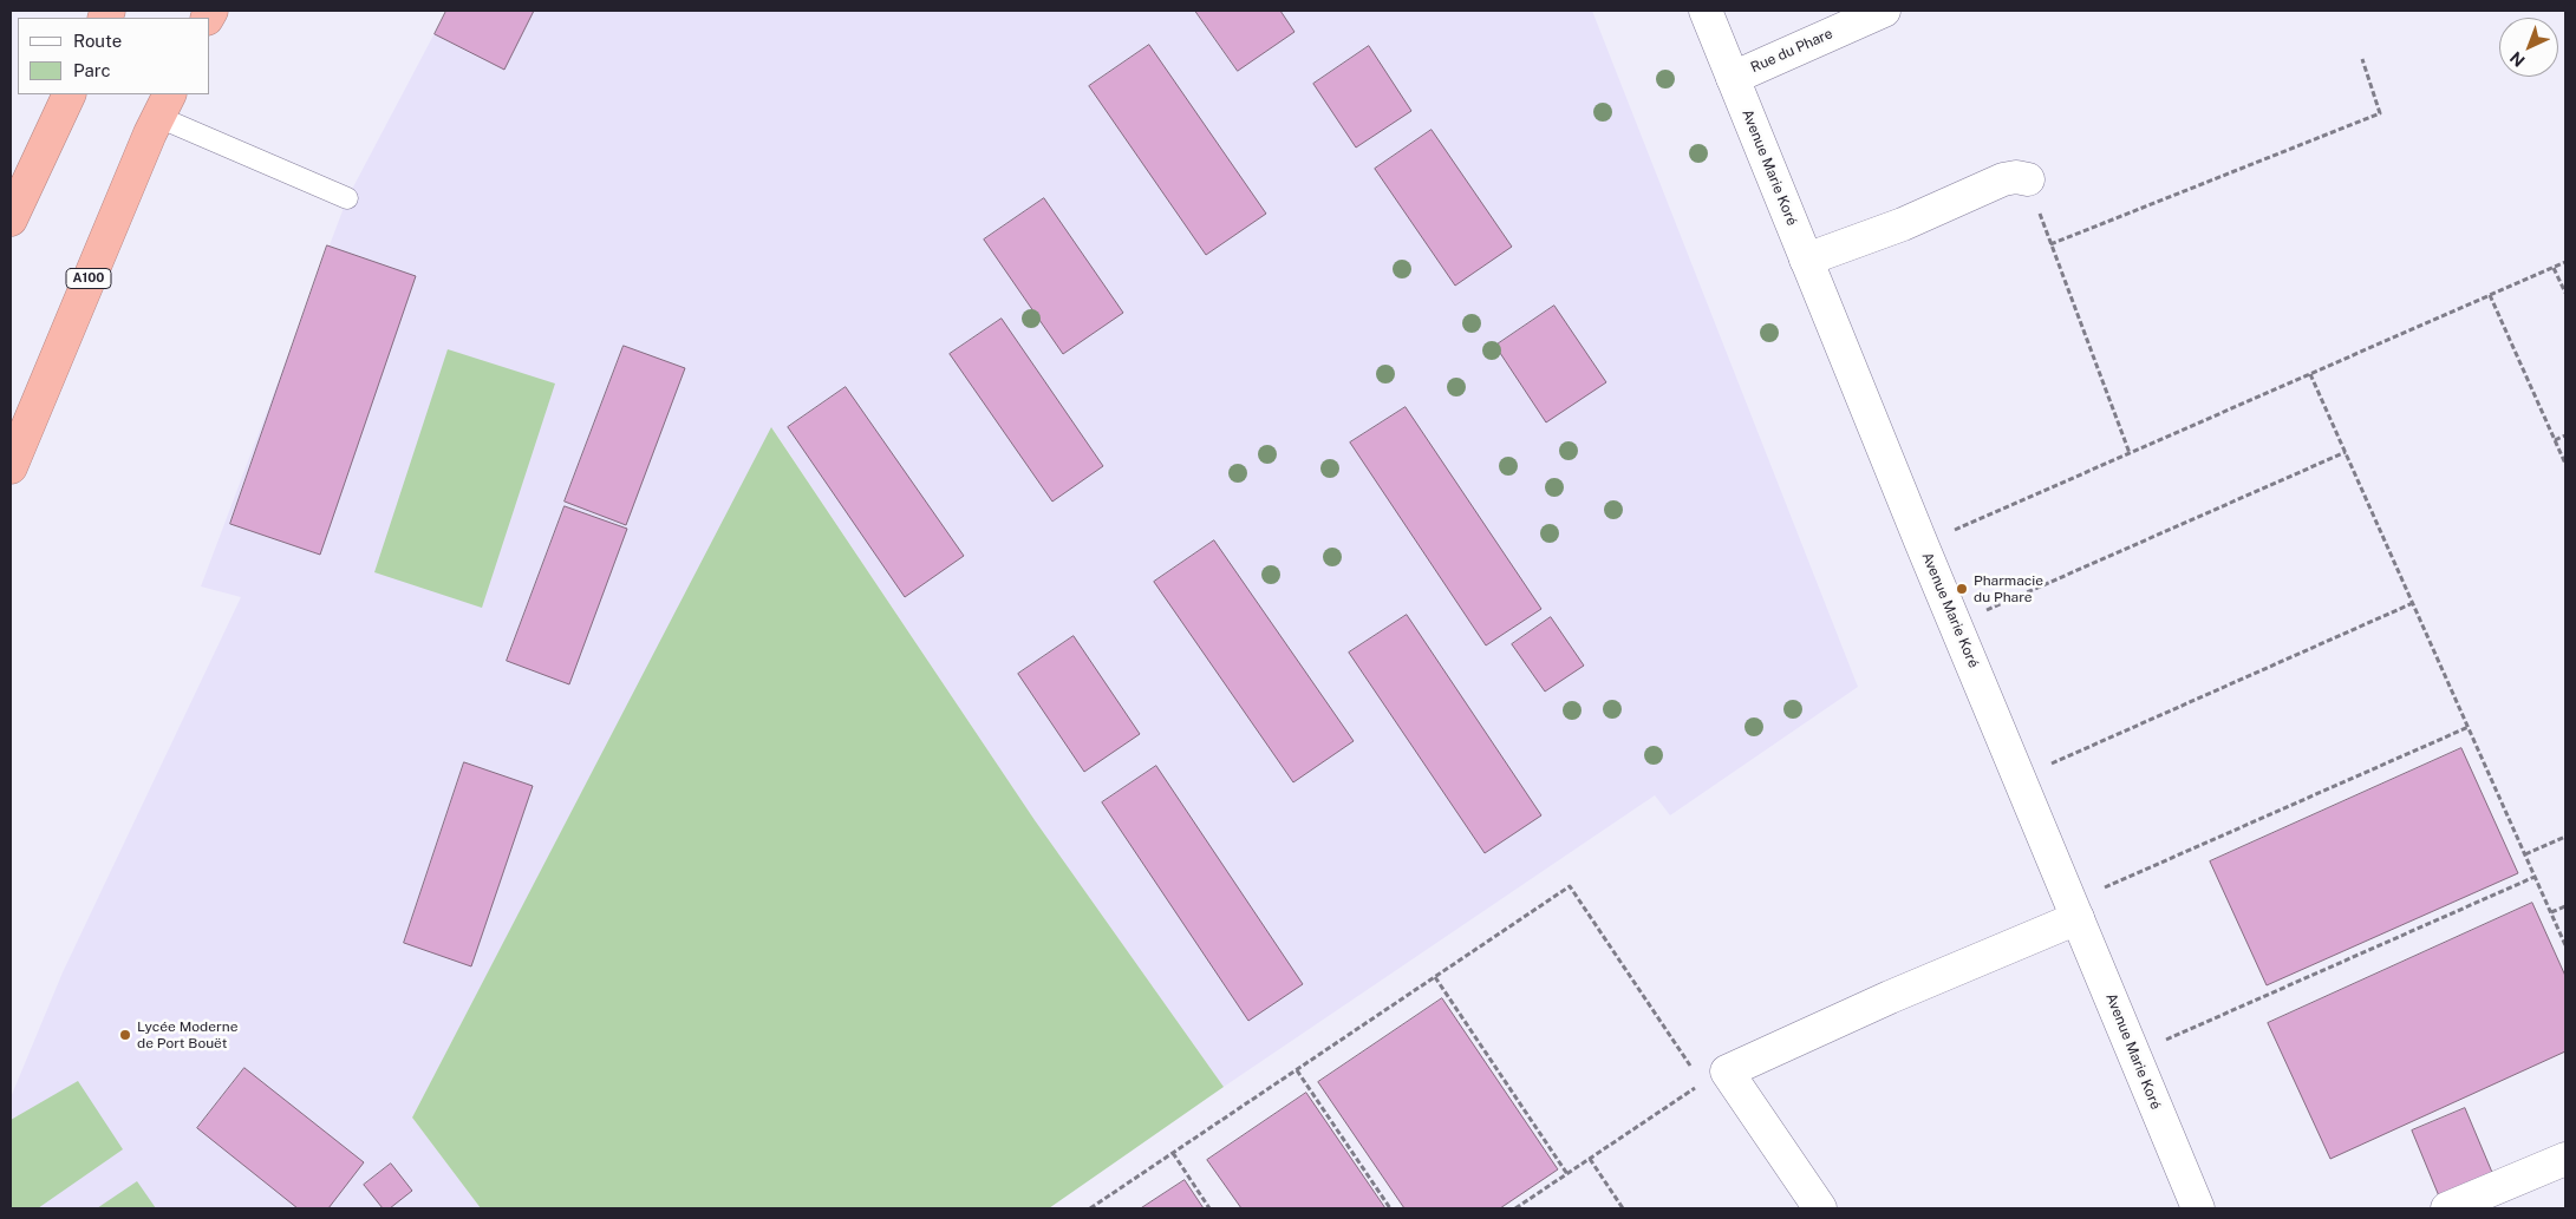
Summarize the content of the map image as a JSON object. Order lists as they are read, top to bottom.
{
  "streets": {
    "highway": ["A100"],
    "main road": ["Rue du Phare", "Avenue Marie Koré"]
  },
  "crossings": [
    ["Rue du Phare", "Avenue Marie Koré"]
  ],
  "places": ["Pharmacie du Phare", "Lycée Moderne de Port Bouët"],
  "legend": ["Route", "Parc"],
  "north": "bottom left"
}
